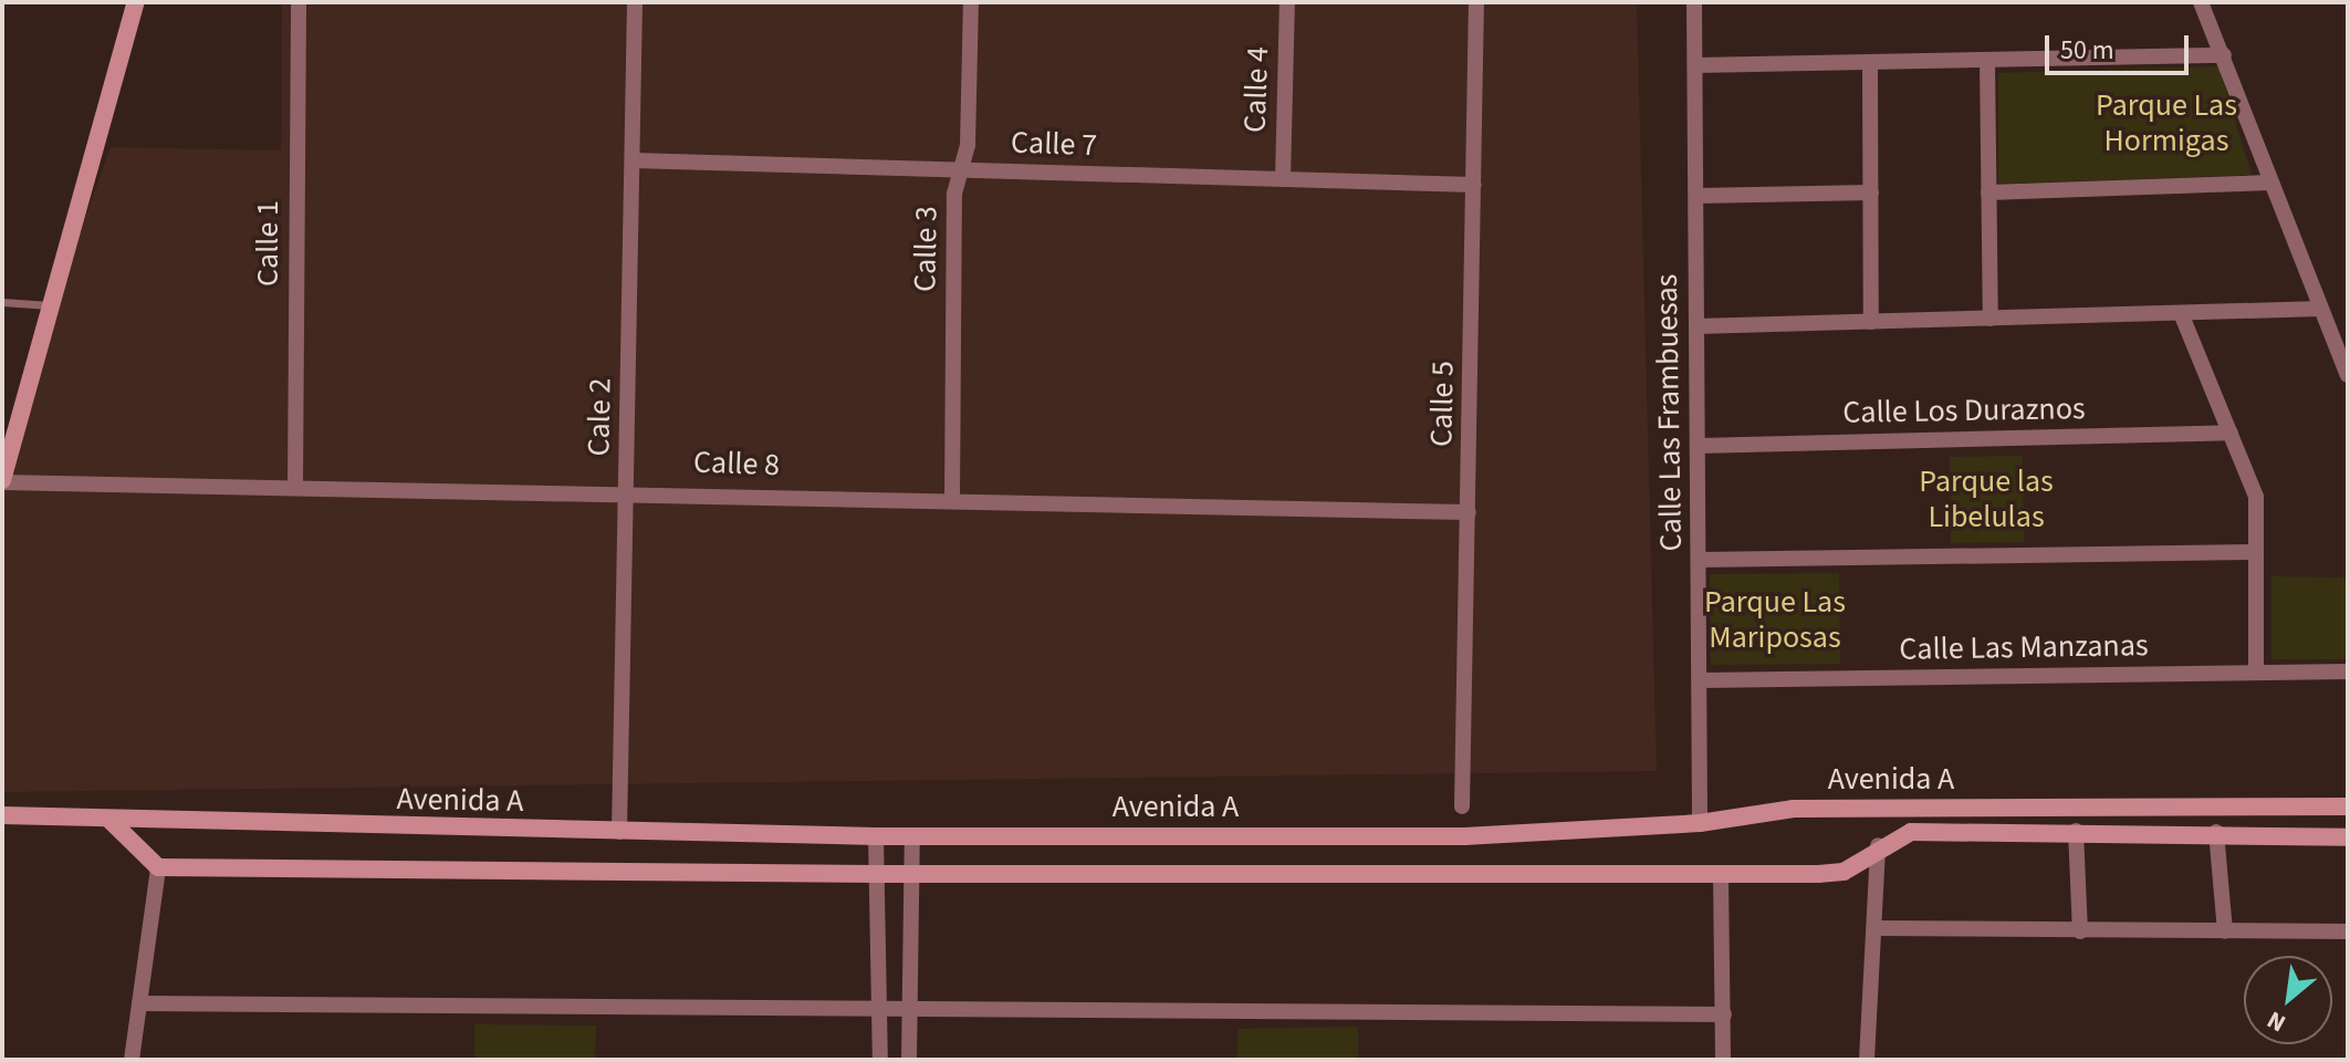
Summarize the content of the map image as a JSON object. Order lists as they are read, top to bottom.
{
  "streets": {
    "street": [
      "Calle 4",
      "Calle 7",
      "Calle 1",
      "Calle 3",
      "Calle 5",
      "Calle Los Duraznos",
      "Calle Las Frambuesas",
      "Cale 2",
      "Calle 8",
      "Calle Las Manzanas",
      "Avenida A"
    ]
  },
  "crossings": [
    ["Calle 4", "Calle 7"],
    ["Calle 7", "Calle 3"],
    ["Calle 7", "Calle 5"],
    ["Calle 7", "Cale 2"],
    ["Calle 1", "Calle 8"],
    ["Calle 3", "Calle 8"],
    ["Calle 5", "Calle 8"],
    ["Calle Los Duraznos", "Calle Las Frambuesas"],
    ["Calle Las Frambuesas", "Calle Las Manzanas"],
    ["Calle Las Frambuesas", "Avenida A"],
    ["Cale 2", "Calle 8"],
    ["Cale 2", "Avenida A"]
  ],
  "parks": ["Parque Las Hormigas", "Parque las Libelulas", "Parque Las Mariposas"],
  "scale_bar": "50 m",
  "north": "bottom left"
}
